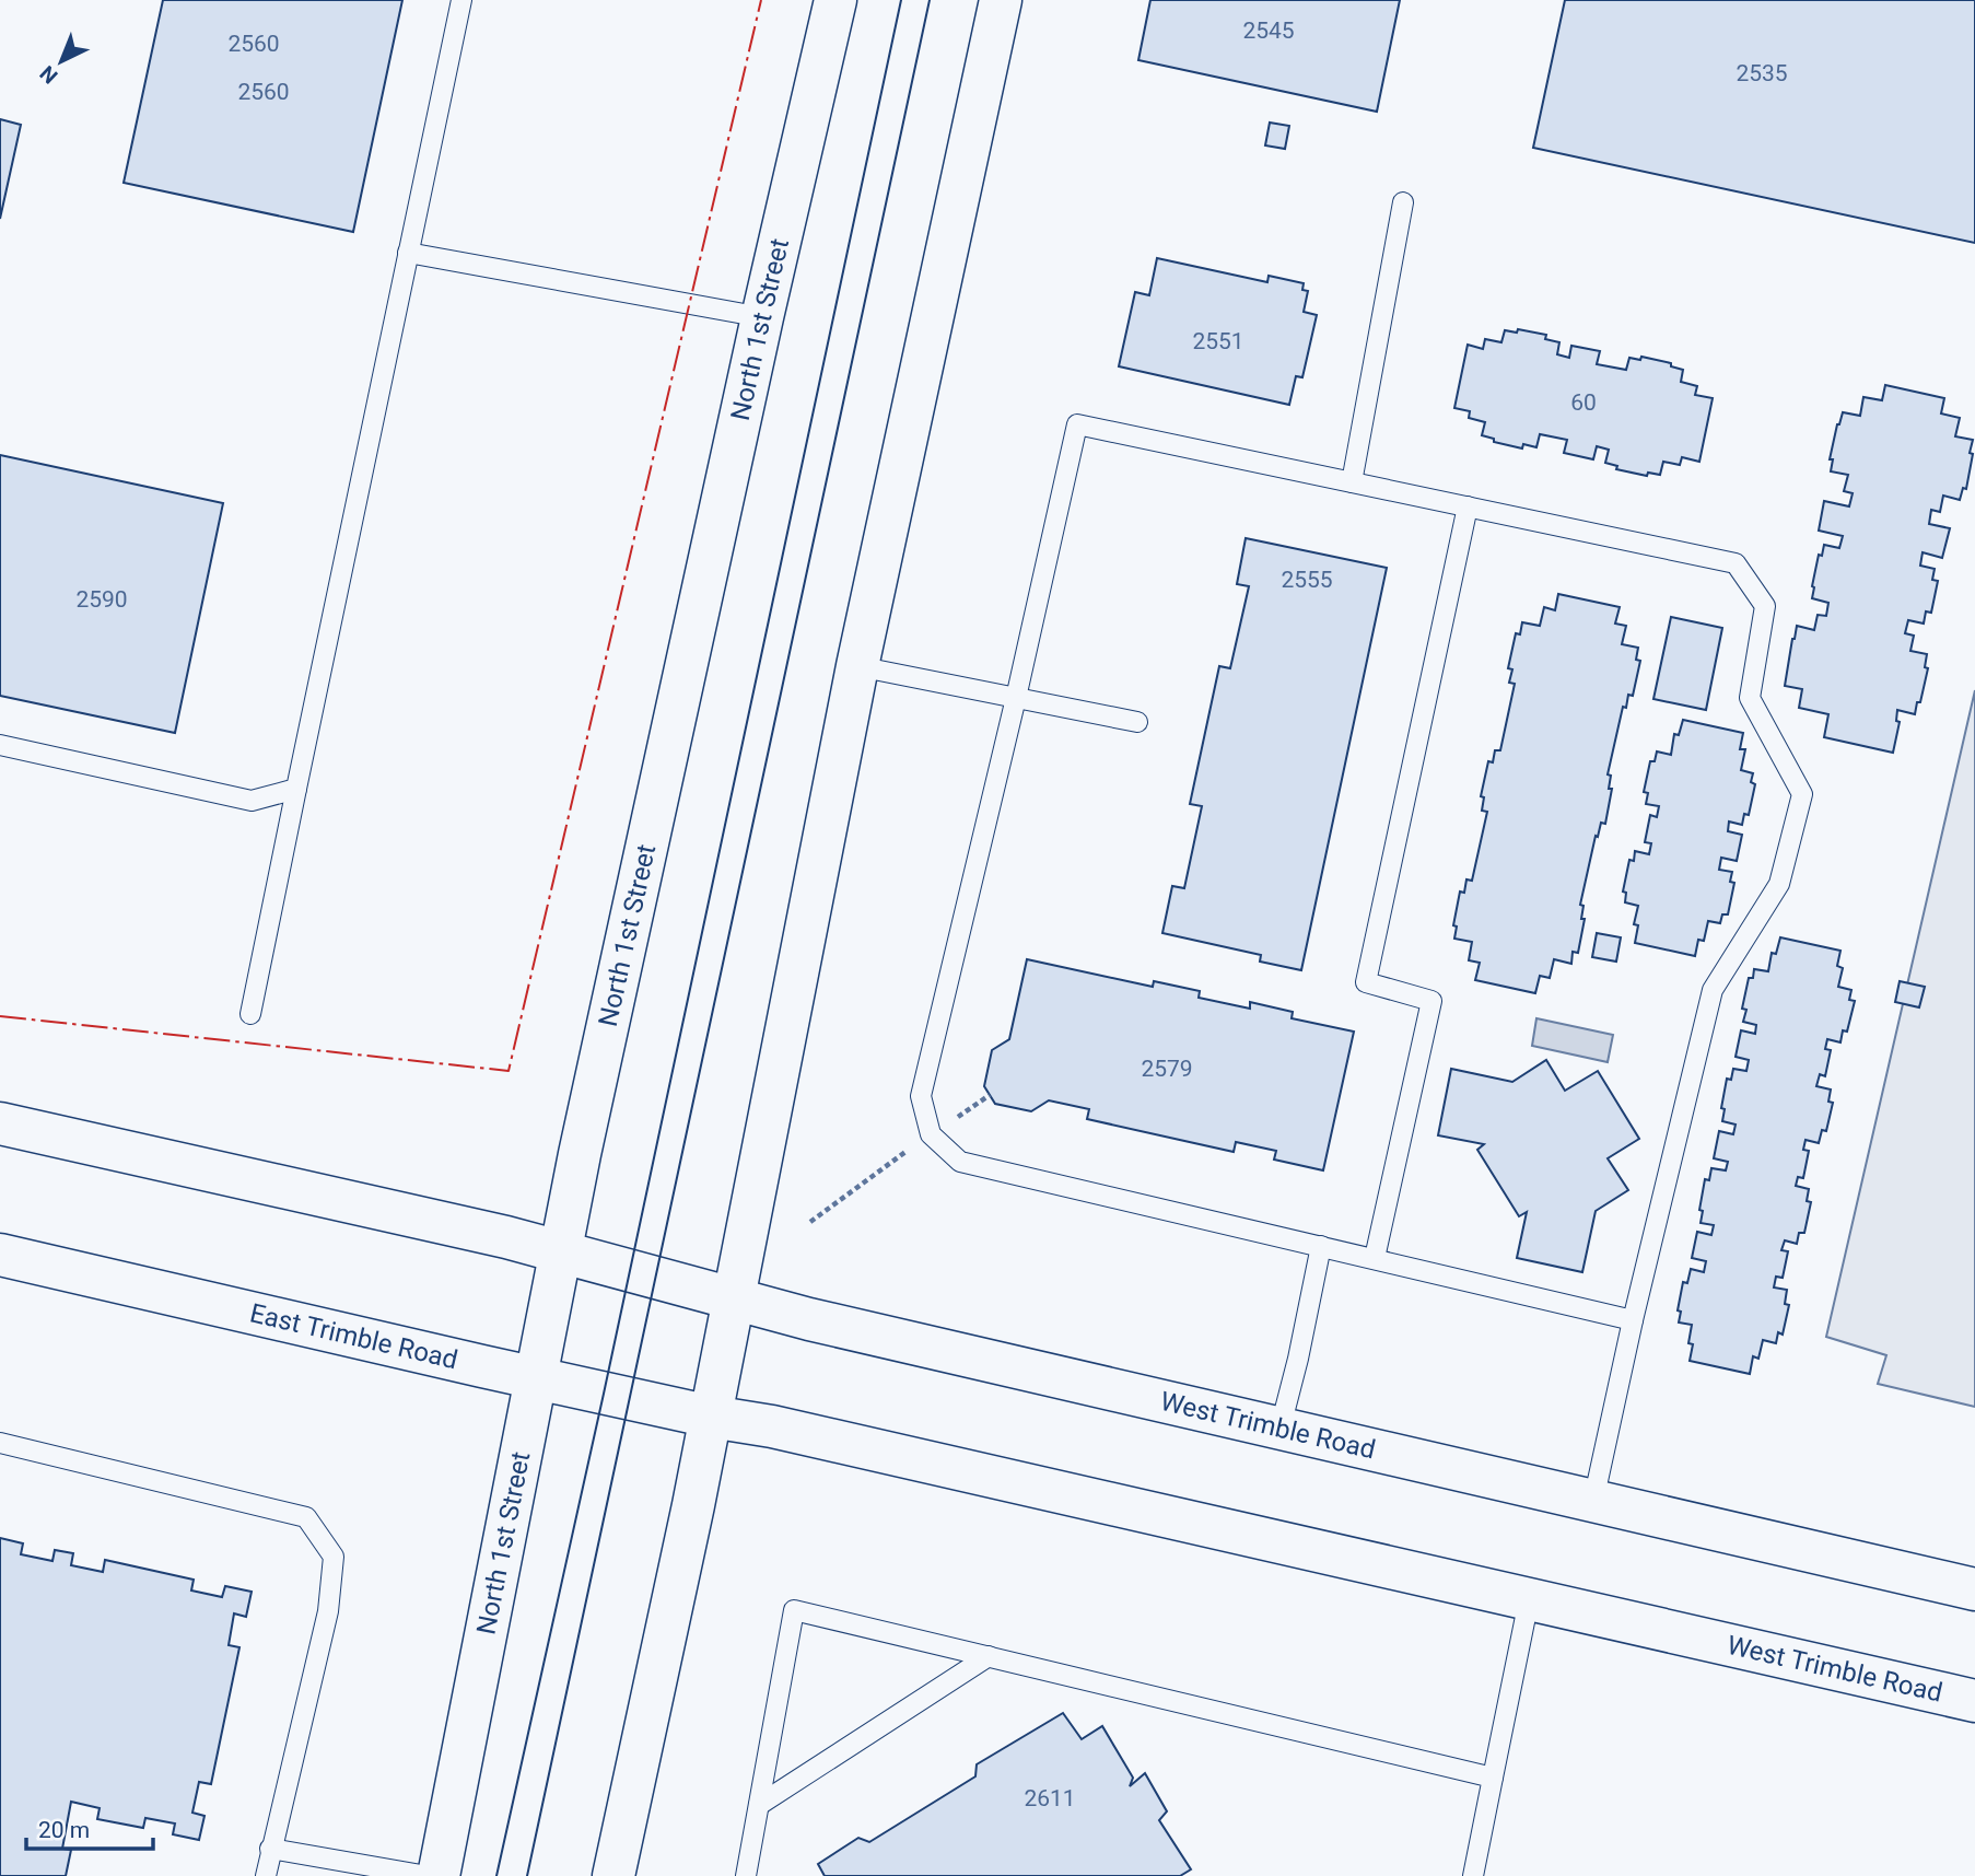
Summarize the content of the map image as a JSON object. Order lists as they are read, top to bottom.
{
  "streets": {
    "main road": ["North 1st Street", "East Trimble Road", "West Trimble Road"]
  },
  "crossings": [
    ["North 1st Street", "East Trimble Road"],
    ["North 1st Street", "West Trimble Road"],
    ["East Trimble Road", "West Trimble Road"]
  ],
  "house_numbers": [
    "2545",
    "2560",
    "2535",
    "2560",
    "2551",
    "60",
    "2555",
    "2590",
    "2579",
    "2611"
  ],
  "scale_bar": "20 m",
  "north": "bottom left"
}
